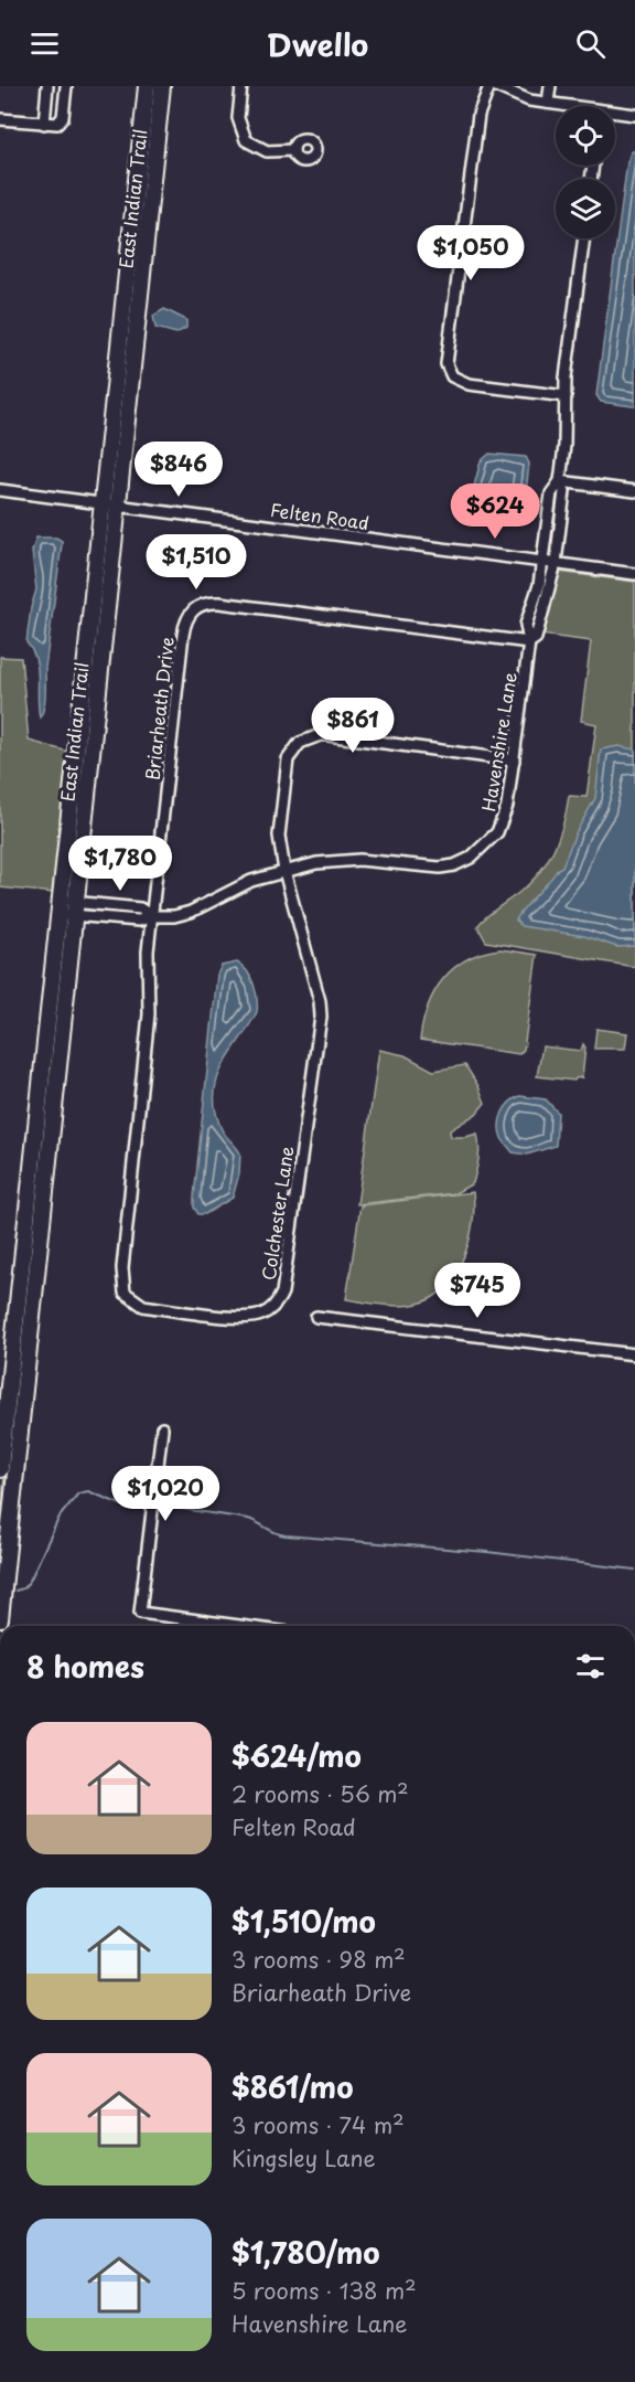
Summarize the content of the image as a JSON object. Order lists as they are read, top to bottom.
{
  "streets": {
    "main road": ["East Indian Trail"],
    "street": [
      "Felten Road",
      "Briarheath Drive",
      "Havenshire Lane",
      "Colchester Lane"
    ]
  },
  "crossings": [
    ["East Indian Trail", "Felten Road"],
    ["East Indian Trail", "Havenshire Lane"],
    ["Felten Road", "Havenshire Lane"],
    ["Briarheath Drive", "Havenshire Lane"],
    ["Briarheath Drive", "Colchester Lane"],
    ["Havenshire Lane", "Colchester Lane"]
  ],
  "page": {
    "header": "Dwello",
    "price": [
      "$1,050",
      "$846",
      "$624",
      "$1,510",
      "$861",
      "$1,780",
      "$745",
      "$1,020"
    ],
    "heading": "8 homes",
    "list": [
      {
        "name": "$624/mo",
        "note": "2 rooms · 56 m² · Felten Road"
      },
      {
        "name": "$1,510/mo",
        "note": "3 rooms · 98 m² · Briarheath Drive"
      },
      {
        "name": "$861/mo",
        "note": "3 rooms · 74 m² · Kingsley Lane"
      },
      {
        "name": "$1,780/mo",
        "note": "5 rooms · 138 m² · Havenshire Lane"
      }
    ]
  }
}
